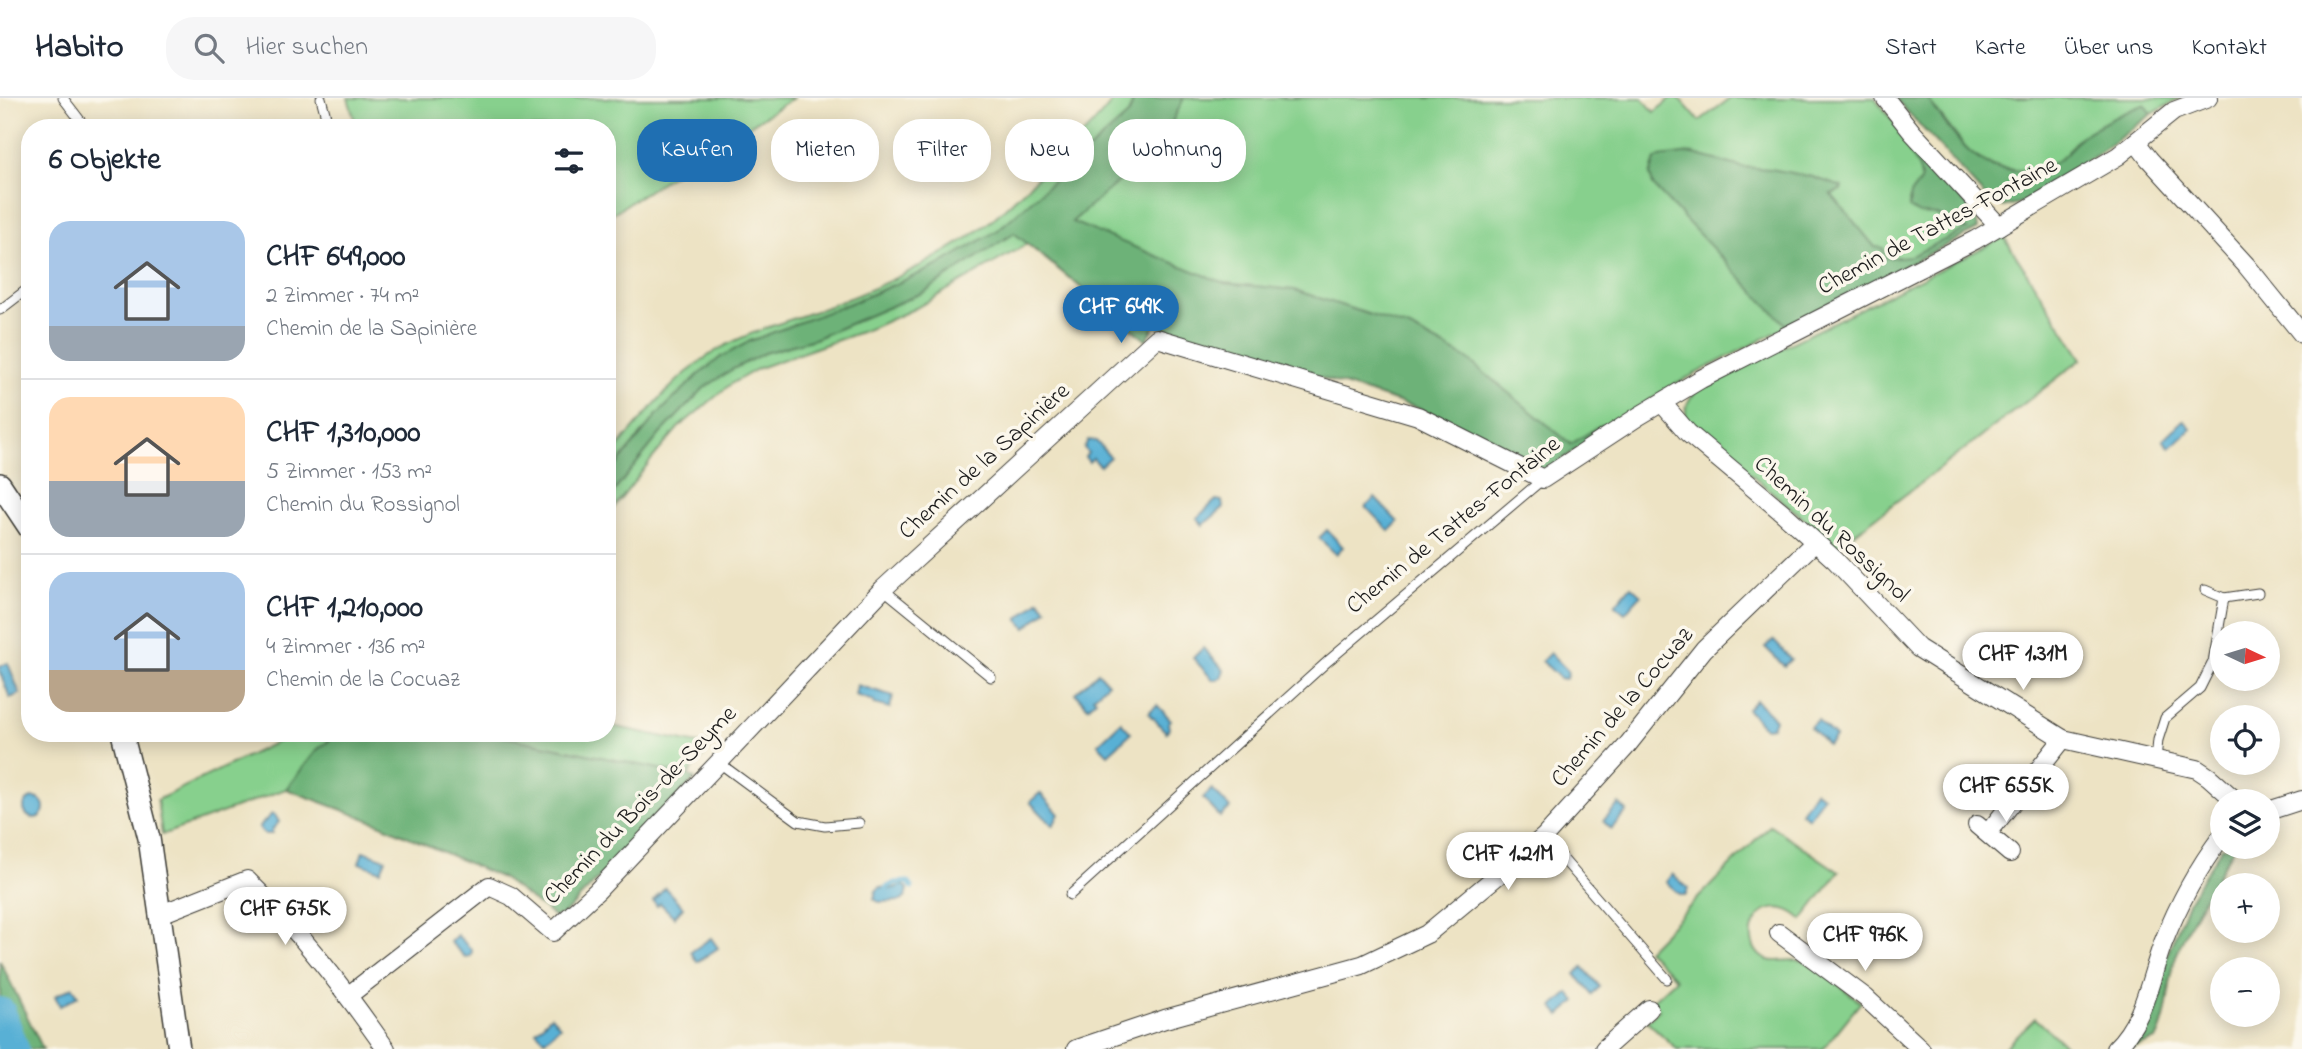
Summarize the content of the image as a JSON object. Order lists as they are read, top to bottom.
{
  "streets": {
    "street": [
      "Chemin de Tattes-Fontaine",
      "Chemin de la Sapinière",
      "Chemin du Rossignol",
      "Chemin de la Cocuaz",
      "Chemin du Bois-de-Seyme"
    ]
  },
  "crossings": [
    ["Chemin de Tattes-Fontaine", "Chemin de la Sapinière"],
    ["Chemin de Tattes-Fontaine", "Chemin du Rossignol"],
    ["Chemin de la Sapinière", "Chemin du Bois-de-Seyme"],
    ["Chemin du Rossignol", "Chemin de la Cocuaz"]
  ],
  "north": "right",
  "page": {
    "header": "Habito",
    "search": "Hier suchen",
    "nav": [
      "Start",
      "Karte",
      "Über uns",
      "Kontakt"
    ],
    "chip": [
      "Kaufen",
      "Mieten",
      "Filter",
      "Neu",
      "Wohnung"
    ],
    "heading": "6 Objekte",
    "list": [
      {
        "name": "CHF 649,000",
        "note": "2 Zimmer · 74 m² · Chemin de la Sapinière"
      },
      {
        "name": "CHF 1,310,000",
        "note": "5 Zimmer · 153 m² · Chemin du Rossignol"
      },
      {
        "name": "CHF 1,210,000",
        "note": "4 Zimmer · 136 m² · Chemin de la Cocuaz"
      }
    ],
    "price": [
      "CHF 649K",
      "CHF 1.31M",
      "CHF 655K",
      "CHF 1.21M",
      "CHF 675K",
      "CHF 976K"
    ],
    "map_buttons": ["+", "−"]
  }
}
